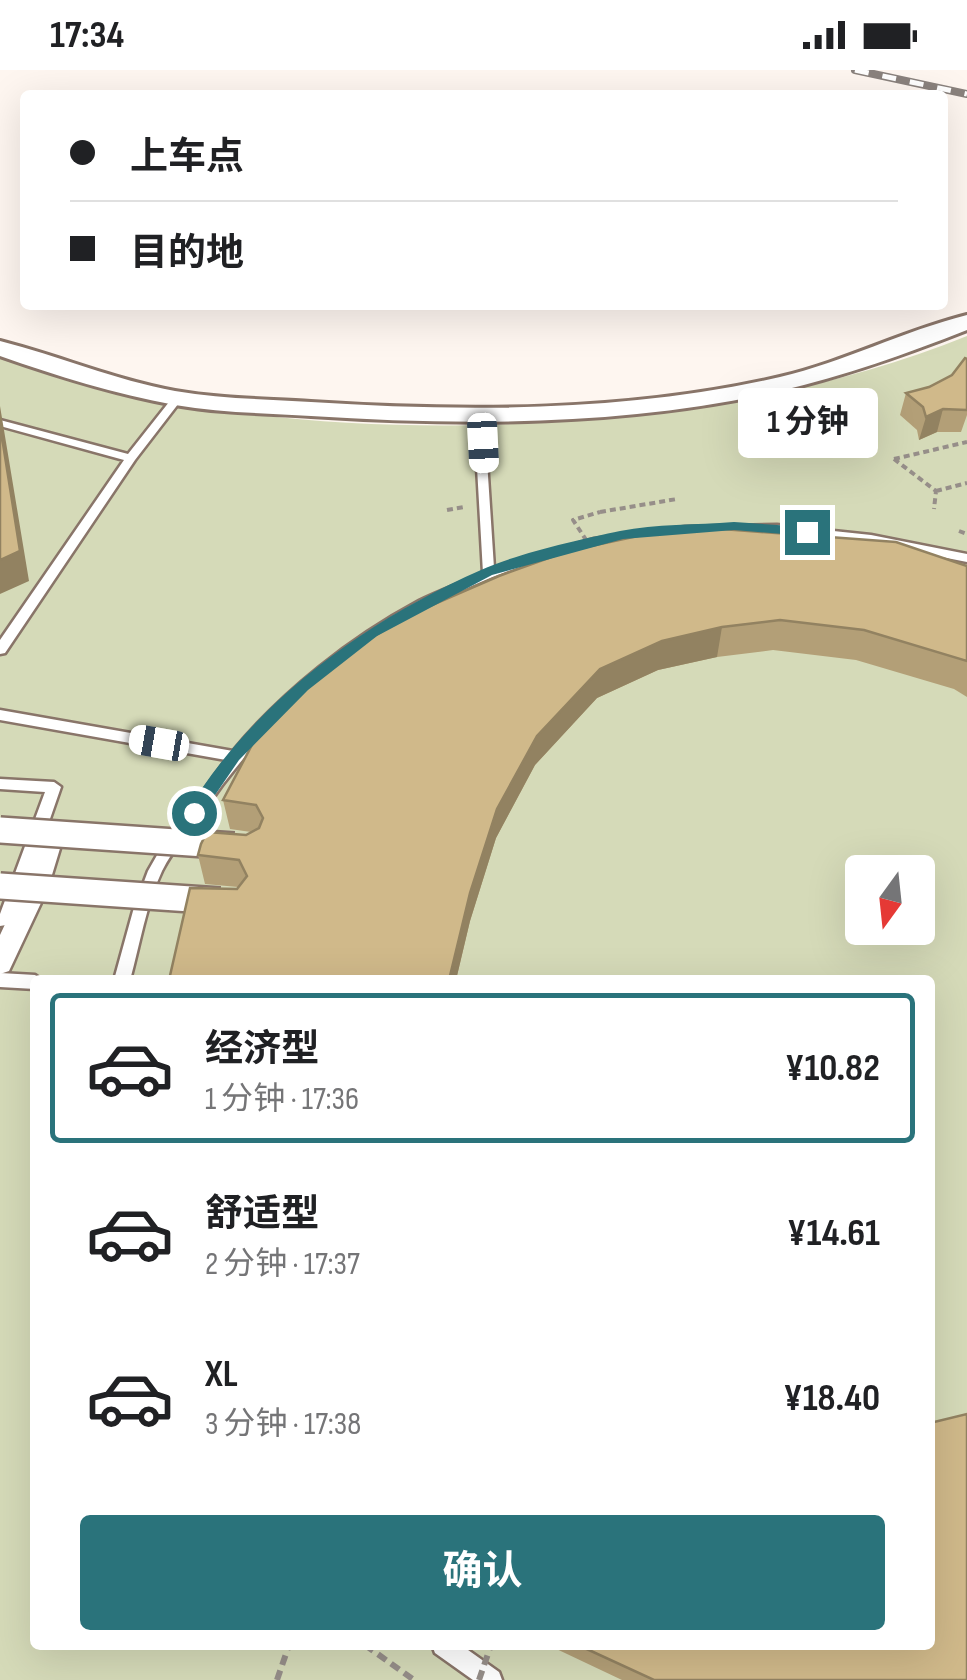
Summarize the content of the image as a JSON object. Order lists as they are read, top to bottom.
{
  "north": "bottom",
  "page": {
    "status": "17:34",
    "banner": ["上车点", "目的地"],
    "bubble": "1 分钟",
    "list": [
      {
        "name": "经济型",
        "note": "1 分钟 · 17:36",
        "value": "¥10.82"
      },
      {
        "name": "舒适型",
        "note": "2 分钟 · 17:37",
        "value": "¥14.61"
      },
      {
        "name": "XL",
        "note": "3 分钟 · 17:38",
        "value": "¥18.40"
      }
    ],
    "buttons": "确认"
  }
}
